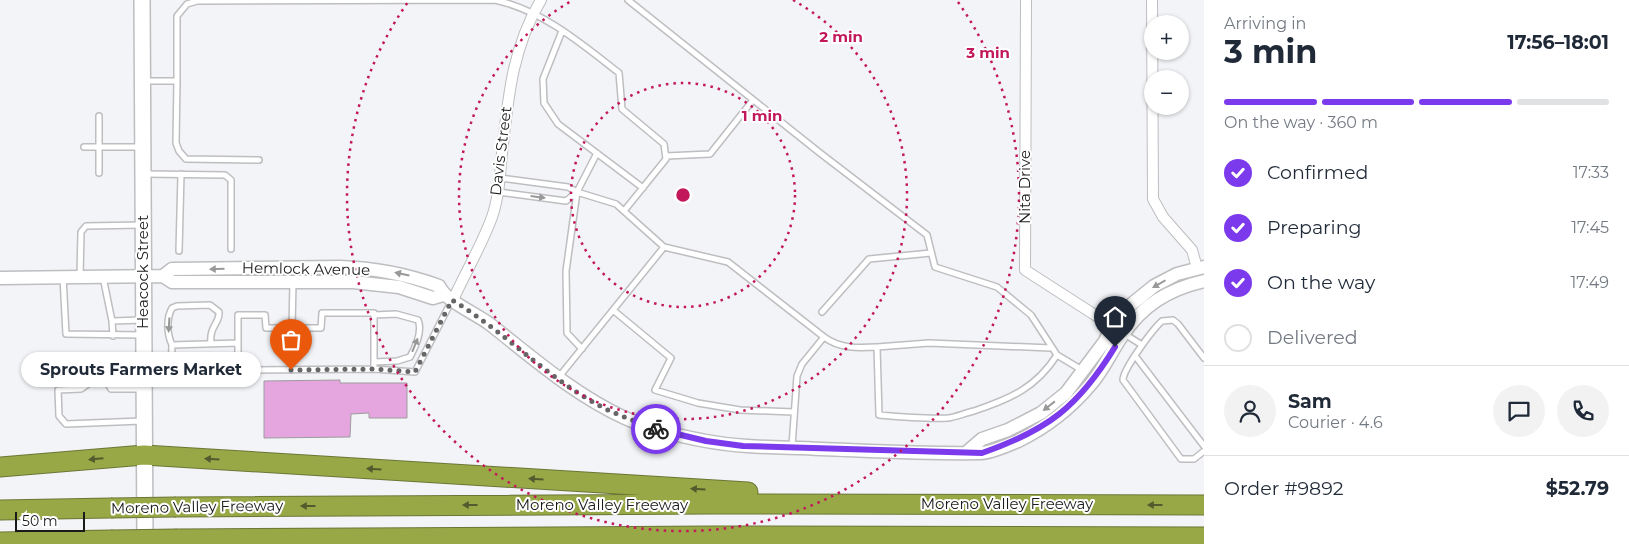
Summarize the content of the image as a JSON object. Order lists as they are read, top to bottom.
{
  "streets": {
    "highway": ["Moreno Valley Freeway"],
    "main road": ["Heacock Street"],
    "street": ["Davis Street", "Nita Drive", "Hemlock Avenue"]
  },
  "crossings": [
    ["Davis Street", "Hemlock Avenue"],
    ["Hemlock Avenue", "Heacock Street"]
  ],
  "places": ["Sprouts Farmers Market"],
  "scale_bar": "50 m",
  "page": {
    "heading": ["3 min", "Arriving in", "17:56–18:01"],
    "panel": [
      "Sam",
      "Courier · 4.6",
      "Order #9892",
      "$52.79"
    ],
    "map_buttons": ["+", "−"],
    "bar": "On the way · 360 m",
    "list": [
      ["Confirmed", "17:33"],
      ["Preparing", "17:45"],
      ["On the way", "17:49"],
      "Delivered"
    ],
    "bubble": "Sprouts Farmers Market",
    "scale": "50 m"
  },
  "rings": ["2 min", "3 min", "1 min"]
}
